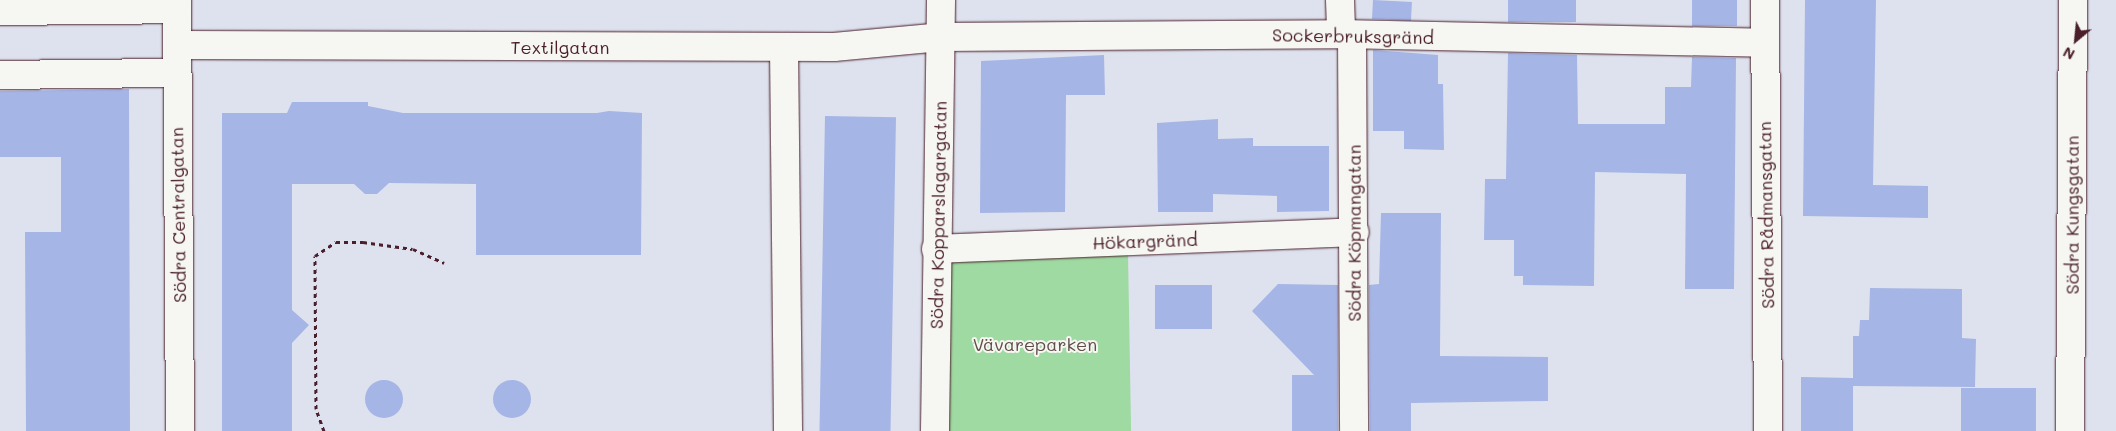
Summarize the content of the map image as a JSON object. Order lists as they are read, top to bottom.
{
  "streets": {
    "street": [
      "Sockerbruksgränd",
      "Textilgatan",
      "Södra Centralgatan",
      "Södra Kopparslagargatan",
      "Södra Rådmansgatan",
      "Södra Kungsgatan",
      "Södra Köpmangatan",
      "Hökargränd"
    ]
  },
  "crossings": [
    ["Sockerbruksgränd", "Textilgatan"],
    ["Sockerbruksgränd", "Södra Kopparslagargatan"],
    ["Sockerbruksgränd", "Södra Rådmansgatan"],
    ["Sockerbruksgränd", "Södra Köpmangatan"],
    ["Textilgatan", "Södra Centralgatan"],
    ["Textilgatan", "Södra Kopparslagargatan"],
    ["Södra Kopparslagargatan", "Hökargränd"],
    ["Södra Köpmangatan", "Hökargränd"]
  ],
  "parks": ["Vävareparken"],
  "north": "bottom left"
}
